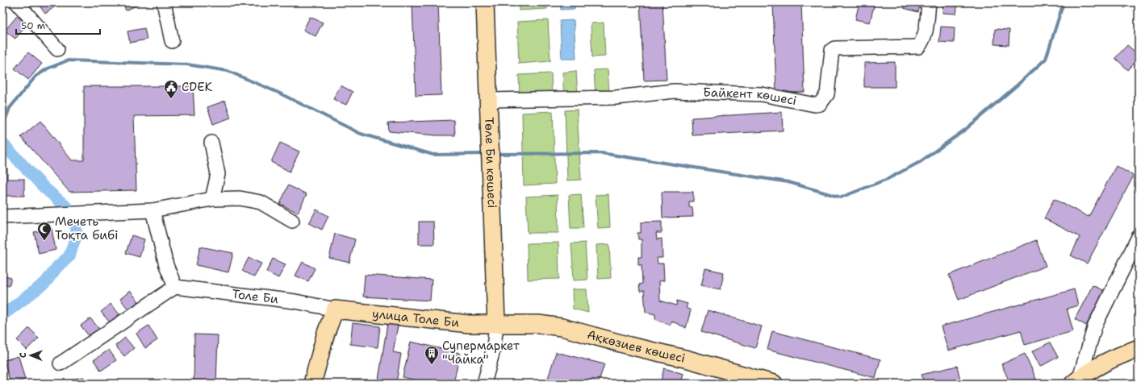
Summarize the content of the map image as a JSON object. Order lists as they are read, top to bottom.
{
  "streets": {
    "main road": ["Төле Би көшесі", "улица Толе Би", "Ақкөзиев көшесі"],
    "street": ["Байкент көшесі", "Толе Би"]
  },
  "crossings": [
    ["Байкент көшесі", "Төле Би көшесі"],
    ["Төле Би көшесі", "улица Толе Би"],
    ["Төле Би көшесі", "Ақкөзиев көшесі"],
    ["Толе Би", "улица Толе Би"],
    ["улица Толе Би", "Ақкөзиев көшесі"]
  ],
  "places": {
    "public building": ["CDEK"],
    "mosque": ["Мечеть Тоқта бибі"],
    "building": ["Супермаркет \"Чайка\""]
  },
  "scale_bar": "50 m",
  "north": "left"
}
